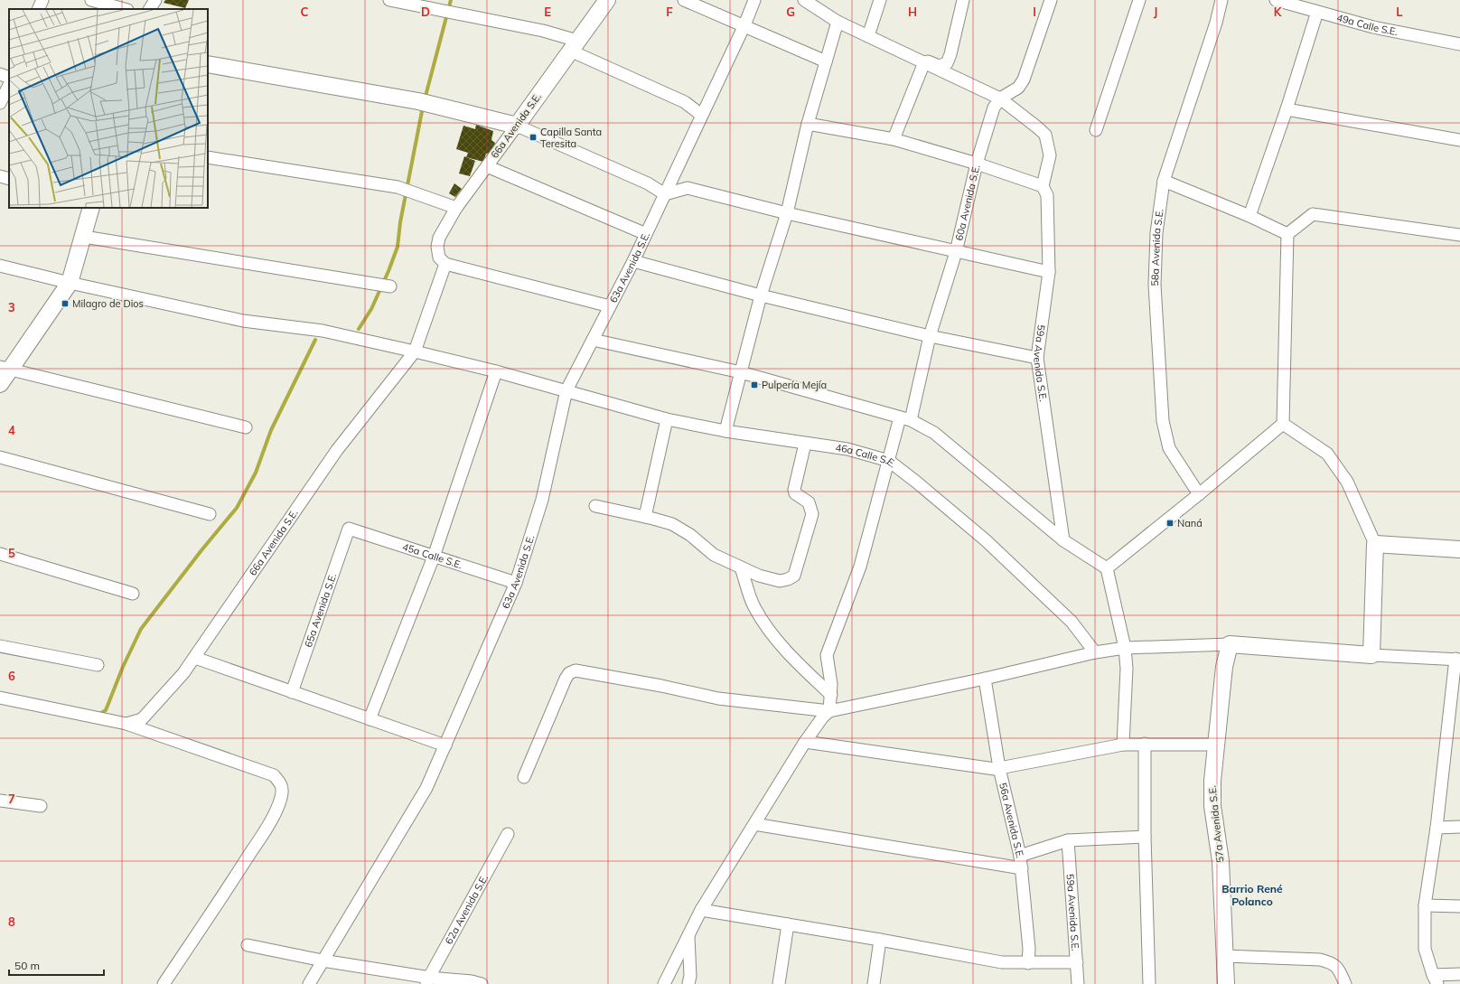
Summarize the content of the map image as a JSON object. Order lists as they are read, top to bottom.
{
  "streets": {
    "street": [
      "49a Calle S.E.",
      "66a Avenida S.E.",
      "60a Avenida S.E.",
      "58a Avenida S.E.",
      "63a Avenida S.E.",
      "59a Avenida S.E.",
      "46a Calle S.E.",
      "45a Calle S.E.",
      "65a Avenida S.E.",
      "56a Avenida S.E.",
      "57a Avenida S.E.",
      "62a Avenida S.E."
    ]
  },
  "crossings": [
    ["66a Avenida S.E.", "46a Calle S.E."],
    ["60a Avenida S.E.", "46a Calle S.E."],
    ["63a Avenida S.E.", "46a Calle S.E."],
    ["63a Avenida S.E.", "45a Calle S.E."],
    ["45a Calle S.E.", "65a Avenida S.E."]
  ],
  "districts": ["Barrio René Polanco"],
  "places": {
    "transit": [
      "Capilla Santa Teresita",
      "Milagro de Dios",
      "Pulpería Mejía",
      "Naná"
    ]
  },
  "scale_bar": "50 m",
  "grid": {
    "columns": [
      "C",
      "D",
      "E",
      "F",
      "G",
      "H",
      "I",
      "J",
      "K",
      "L"
    ],
    "rows": [
      "3",
      "4",
      "5",
      "6",
      "7",
      "8"
    ]
  }
}
